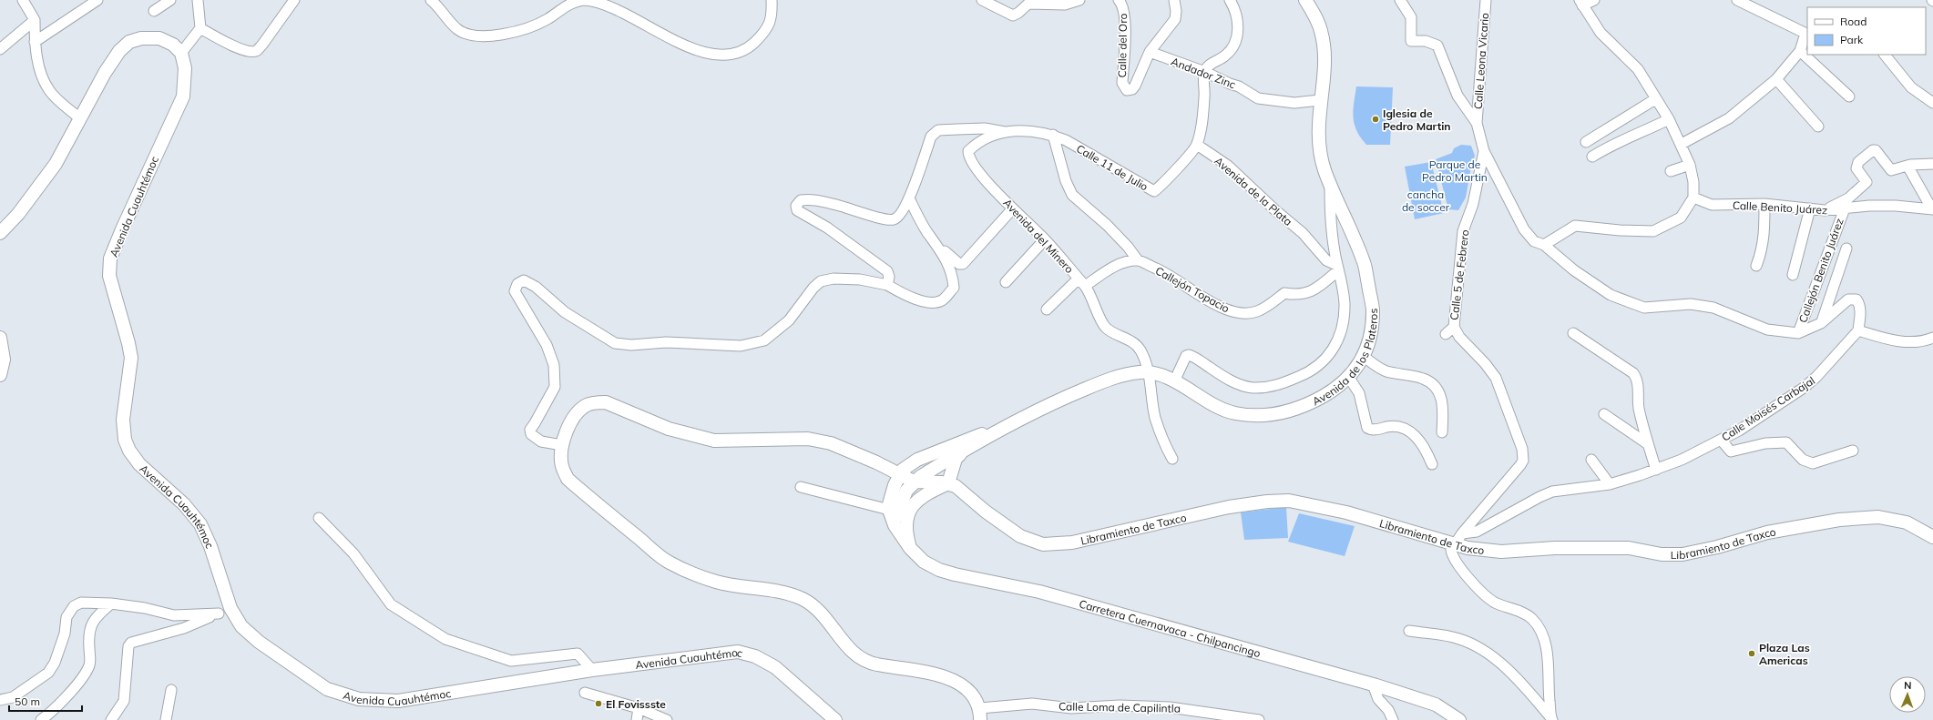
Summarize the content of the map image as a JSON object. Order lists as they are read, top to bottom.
{
  "streets": {
    "main road": [
      "Avenida Cuauhtémoc",
      "Avenida de los Plateros",
      "Libramiento de Taxco",
      "Carretera Cuernavaca - Chilpancingo"
    ],
    "street": [
      "Calle del Oro",
      "Calle Leona Vicario",
      "Andador Zinc",
      "Calle 11 de Julio",
      "Avenida de la Plata",
      "Calle Benito Juárez",
      "Avenida del Minero",
      "Callejón Benito Juárez",
      "Calle 5 de Febrero",
      "Callejón Topacio",
      "Calle Moisés Carbajal",
      "Calle Loma de Capilintla"
    ]
  },
  "crossings": [
    ["Calle del Oro", "Andador Zinc"],
    ["Calle Leona Vicario", "Calle 5 de Febrero"],
    ["Andador Zinc", "Avenida de los Plateros"],
    ["Calle 11 de Julio", "Avenida de la Plata"],
    ["Calle 11 de Julio", "Avenida del Minero"],
    ["Avenida de la Plata", "Callejón Topacio"],
    ["Calle Benito Juárez", "Callejón Benito Juárez"],
    ["Avenida del Minero", "Avenida de los Plateros"],
    ["Callejón Benito Juárez", "Calle 5 de Febrero"],
    ["Calle 5 de Febrero", "Calle Moisés Carbajal"],
    ["Avenida de los Plateros", "Carretera Cuernavaca - Chilpancingo"]
  ],
  "parks": ["Parque de Pedro Martin", "cancha de soccer"],
  "places": ["Iglesia de Pedro Martin", "Plaza Las Americas", "El Fovissste"],
  "legend": ["Road", "Park"],
  "scale_bar": "50 m",
  "north": "top"
}
